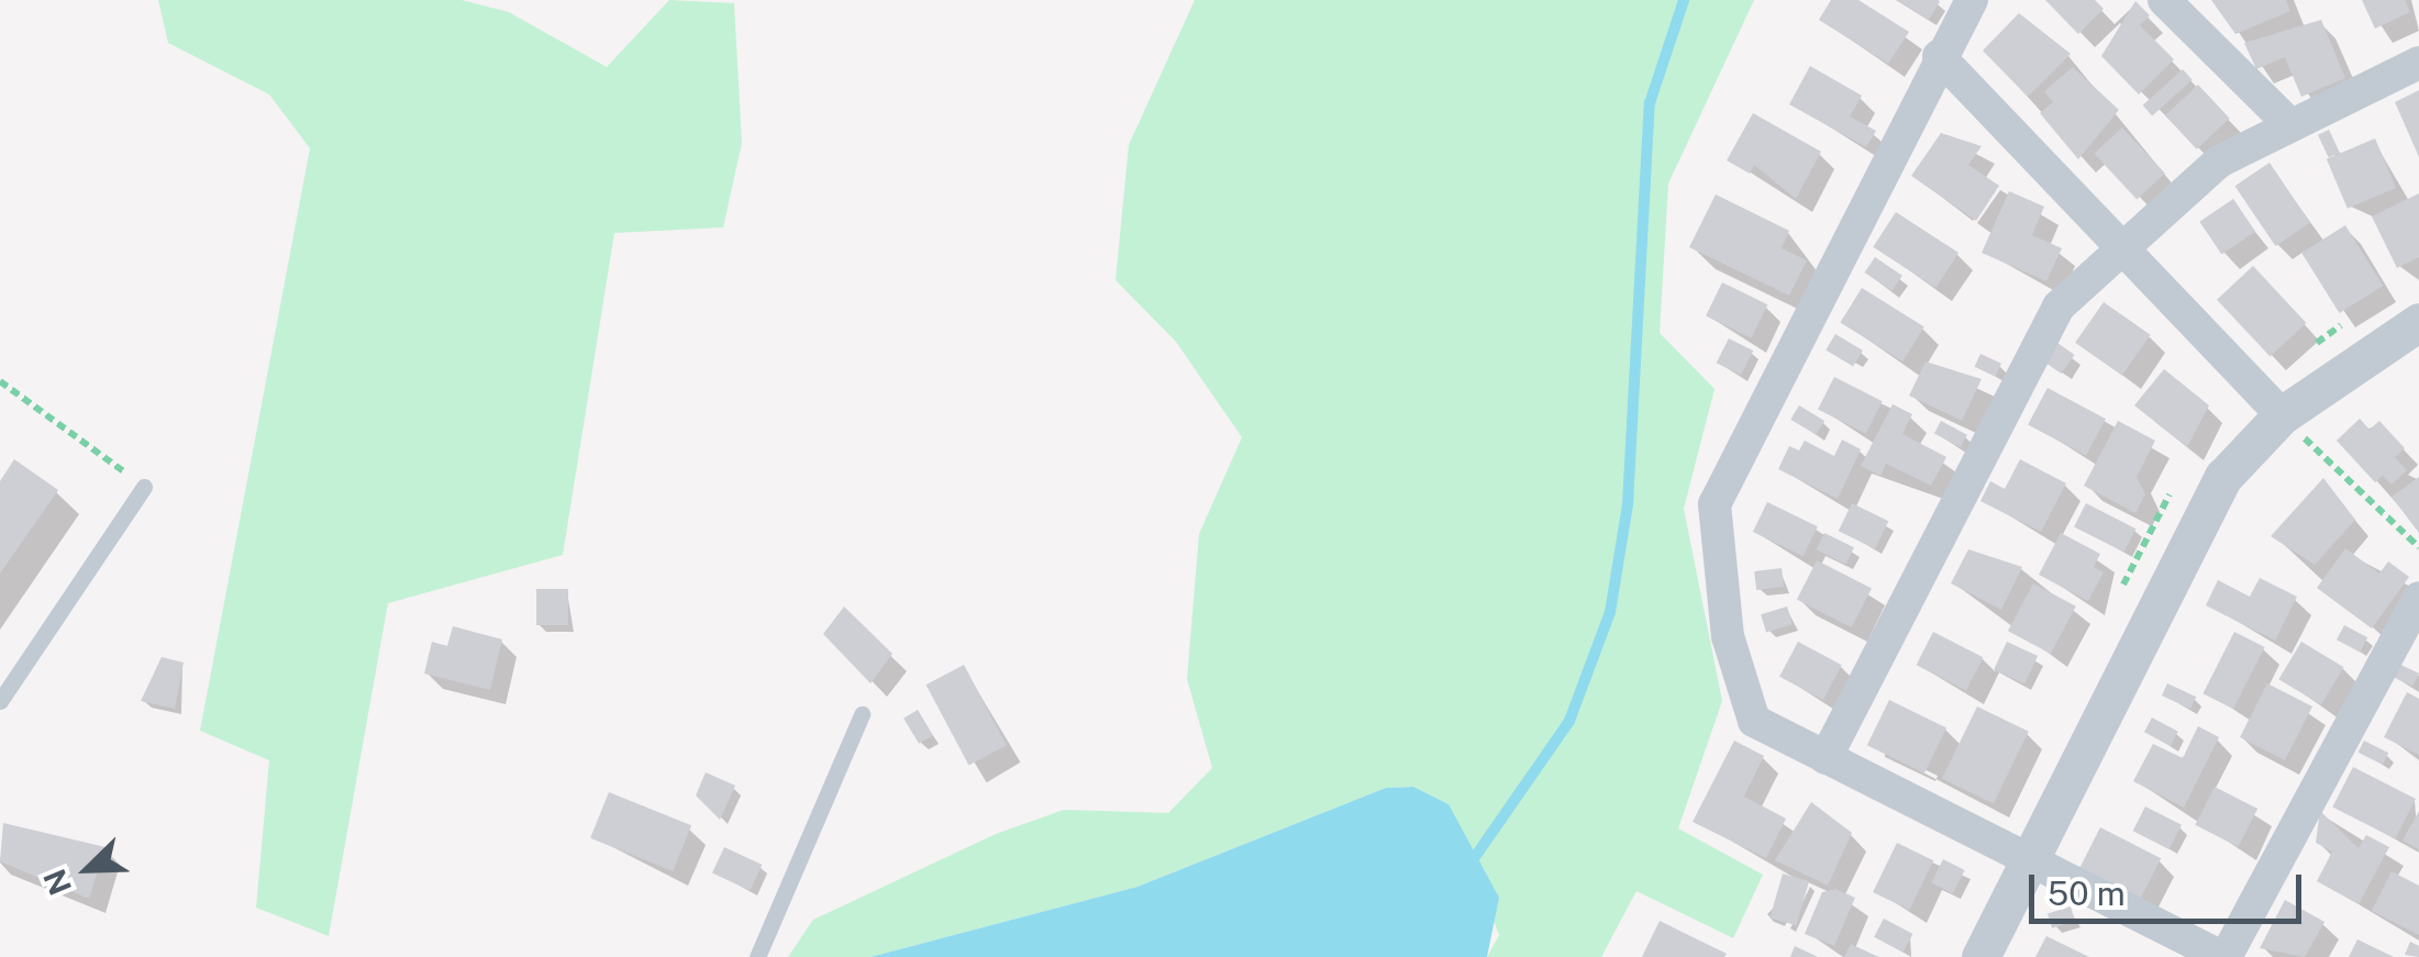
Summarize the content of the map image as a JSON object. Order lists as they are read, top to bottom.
{
  "scale_bar": "50 m",
  "north": "bottom left"
}
